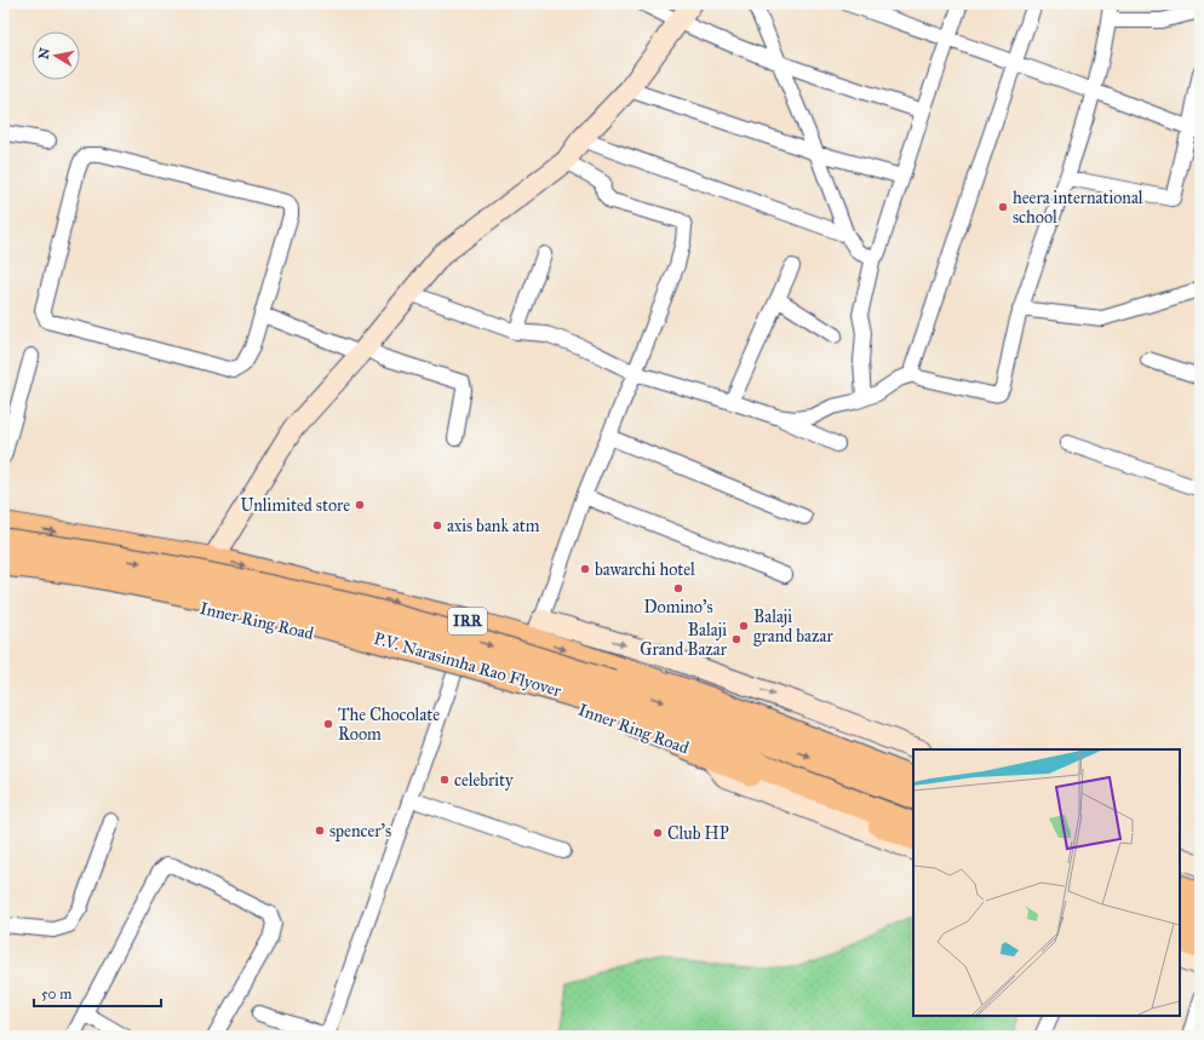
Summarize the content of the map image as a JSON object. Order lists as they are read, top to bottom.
{
  "streets": {
    "highway": ["P.V. Narasimha Rao Flyover"],
    "main road": ["Inner Ring Road", "IRR"]
  },
  "places": [
    "heera international school",
    "Unlimited store",
    "axis bank atm",
    "bawarchi hotel",
    "Domino's",
    "Balaji grand bazar",
    "Balaji Grand Bazar",
    "The Chocolate Room",
    "celebrity",
    "spencer's",
    "Club HP"
  ],
  "scale_bar": "50 m",
  "north": "left"
}
